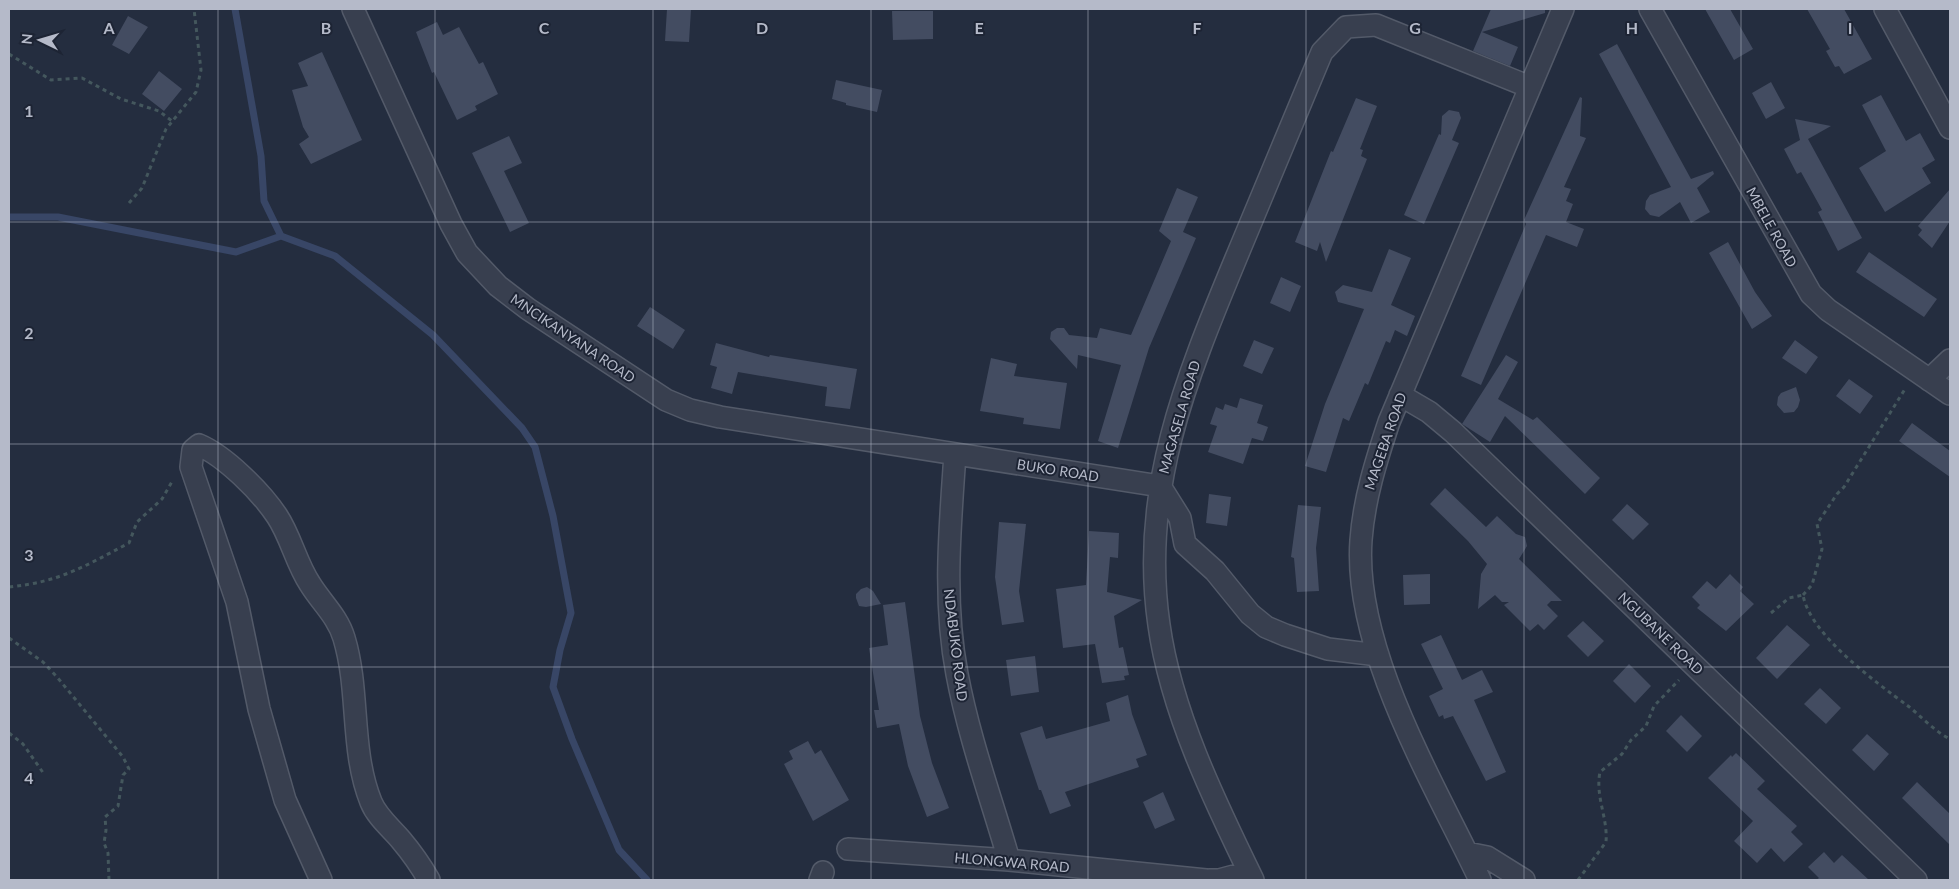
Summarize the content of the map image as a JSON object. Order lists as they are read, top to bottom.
{
  "streets": {
    "street": [
      "MBELE ROAD",
      "MNCIKANYANA ROAD",
      "MAGASELA ROAD",
      "MAGEBA ROAD",
      "BUKO ROAD",
      "NGUBANE ROAD",
      "NDABUKO ROAD",
      "HLONGWA ROAD"
    ]
  },
  "crossings": [
    ["MNCIKANYANA ROAD", "BUKO ROAD"],
    ["MNCIKANYANA ROAD", "NDABUKO ROAD"],
    ["MAGASELA ROAD", "BUKO ROAD"],
    ["MAGASELA ROAD", "HLONGWA ROAD"],
    ["MAGEBA ROAD", "NGUBANE ROAD"],
    ["BUKO ROAD", "NDABUKO ROAD"],
    ["NDABUKO ROAD", "HLONGWA ROAD"]
  ],
  "north": "left",
  "grid": {
    "columns": [
      "A",
      "B",
      "C",
      "D",
      "E",
      "F",
      "G",
      "H",
      "I"
    ],
    "rows": [
      "1",
      "2",
      "3",
      "4"
    ]
  }
}
